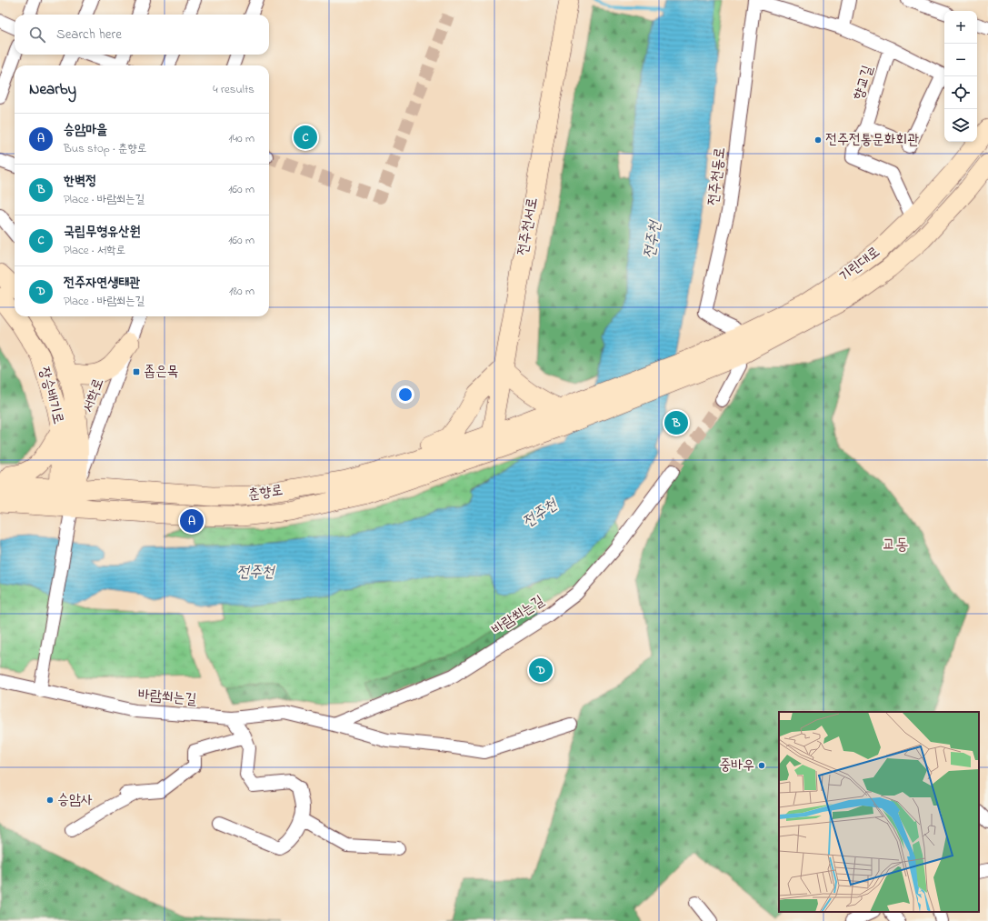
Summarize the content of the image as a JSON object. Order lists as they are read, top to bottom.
{
  "streets": {
    "street": [
      "향교길",
      "전주천동로",
      "전주천서로",
      "기린대로",
      "장승배기로",
      "서학로",
      "춘향로",
      "바람쐬는길"
    ]
  },
  "crossings": [
    ["향교길", "기린대로"],
    ["전주천동로", "기린대로"],
    ["전주천서로", "춘향로"],
    ["기린대로", "춘향로"],
    ["장승배기로", "서학로"],
    ["장승배기로", "춘향로"],
    ["서학로", "춘향로"],
    ["서학로", "바람쐬는길"]
  ],
  "districts": ["교동"],
  "water": ["전주천"],
  "places": {
    "other": ["전주전통문화회관", "중바우", "승암사"],
    "transit": ["좁은목"]
  },
  "page": {
    "map_buttons": ["+", "−"],
    "search": "Search here",
    "heading": ["Nearby", "4 results"],
    "list": [
      {
        "mark": "A",
        "name": "승암마을",
        "note": "Bus stop · 춘향로",
        "value": "140 m"
      },
      {
        "mark": "B",
        "name": "한벽정",
        "note": "Place · 바람쐬는길",
        "value": "160 m"
      },
      {
        "mark": "C",
        "name": "국립무형유산원",
        "note": "Place · 서학로",
        "value": "160 m"
      },
      {
        "mark": "D",
        "name": "전주자연생태관",
        "note": "Place · 바람쐬는길",
        "value": "180 m"
      }
    ],
    "pins": [
      "C",
      "B",
      "A",
      "D"
    ]
  }
}
